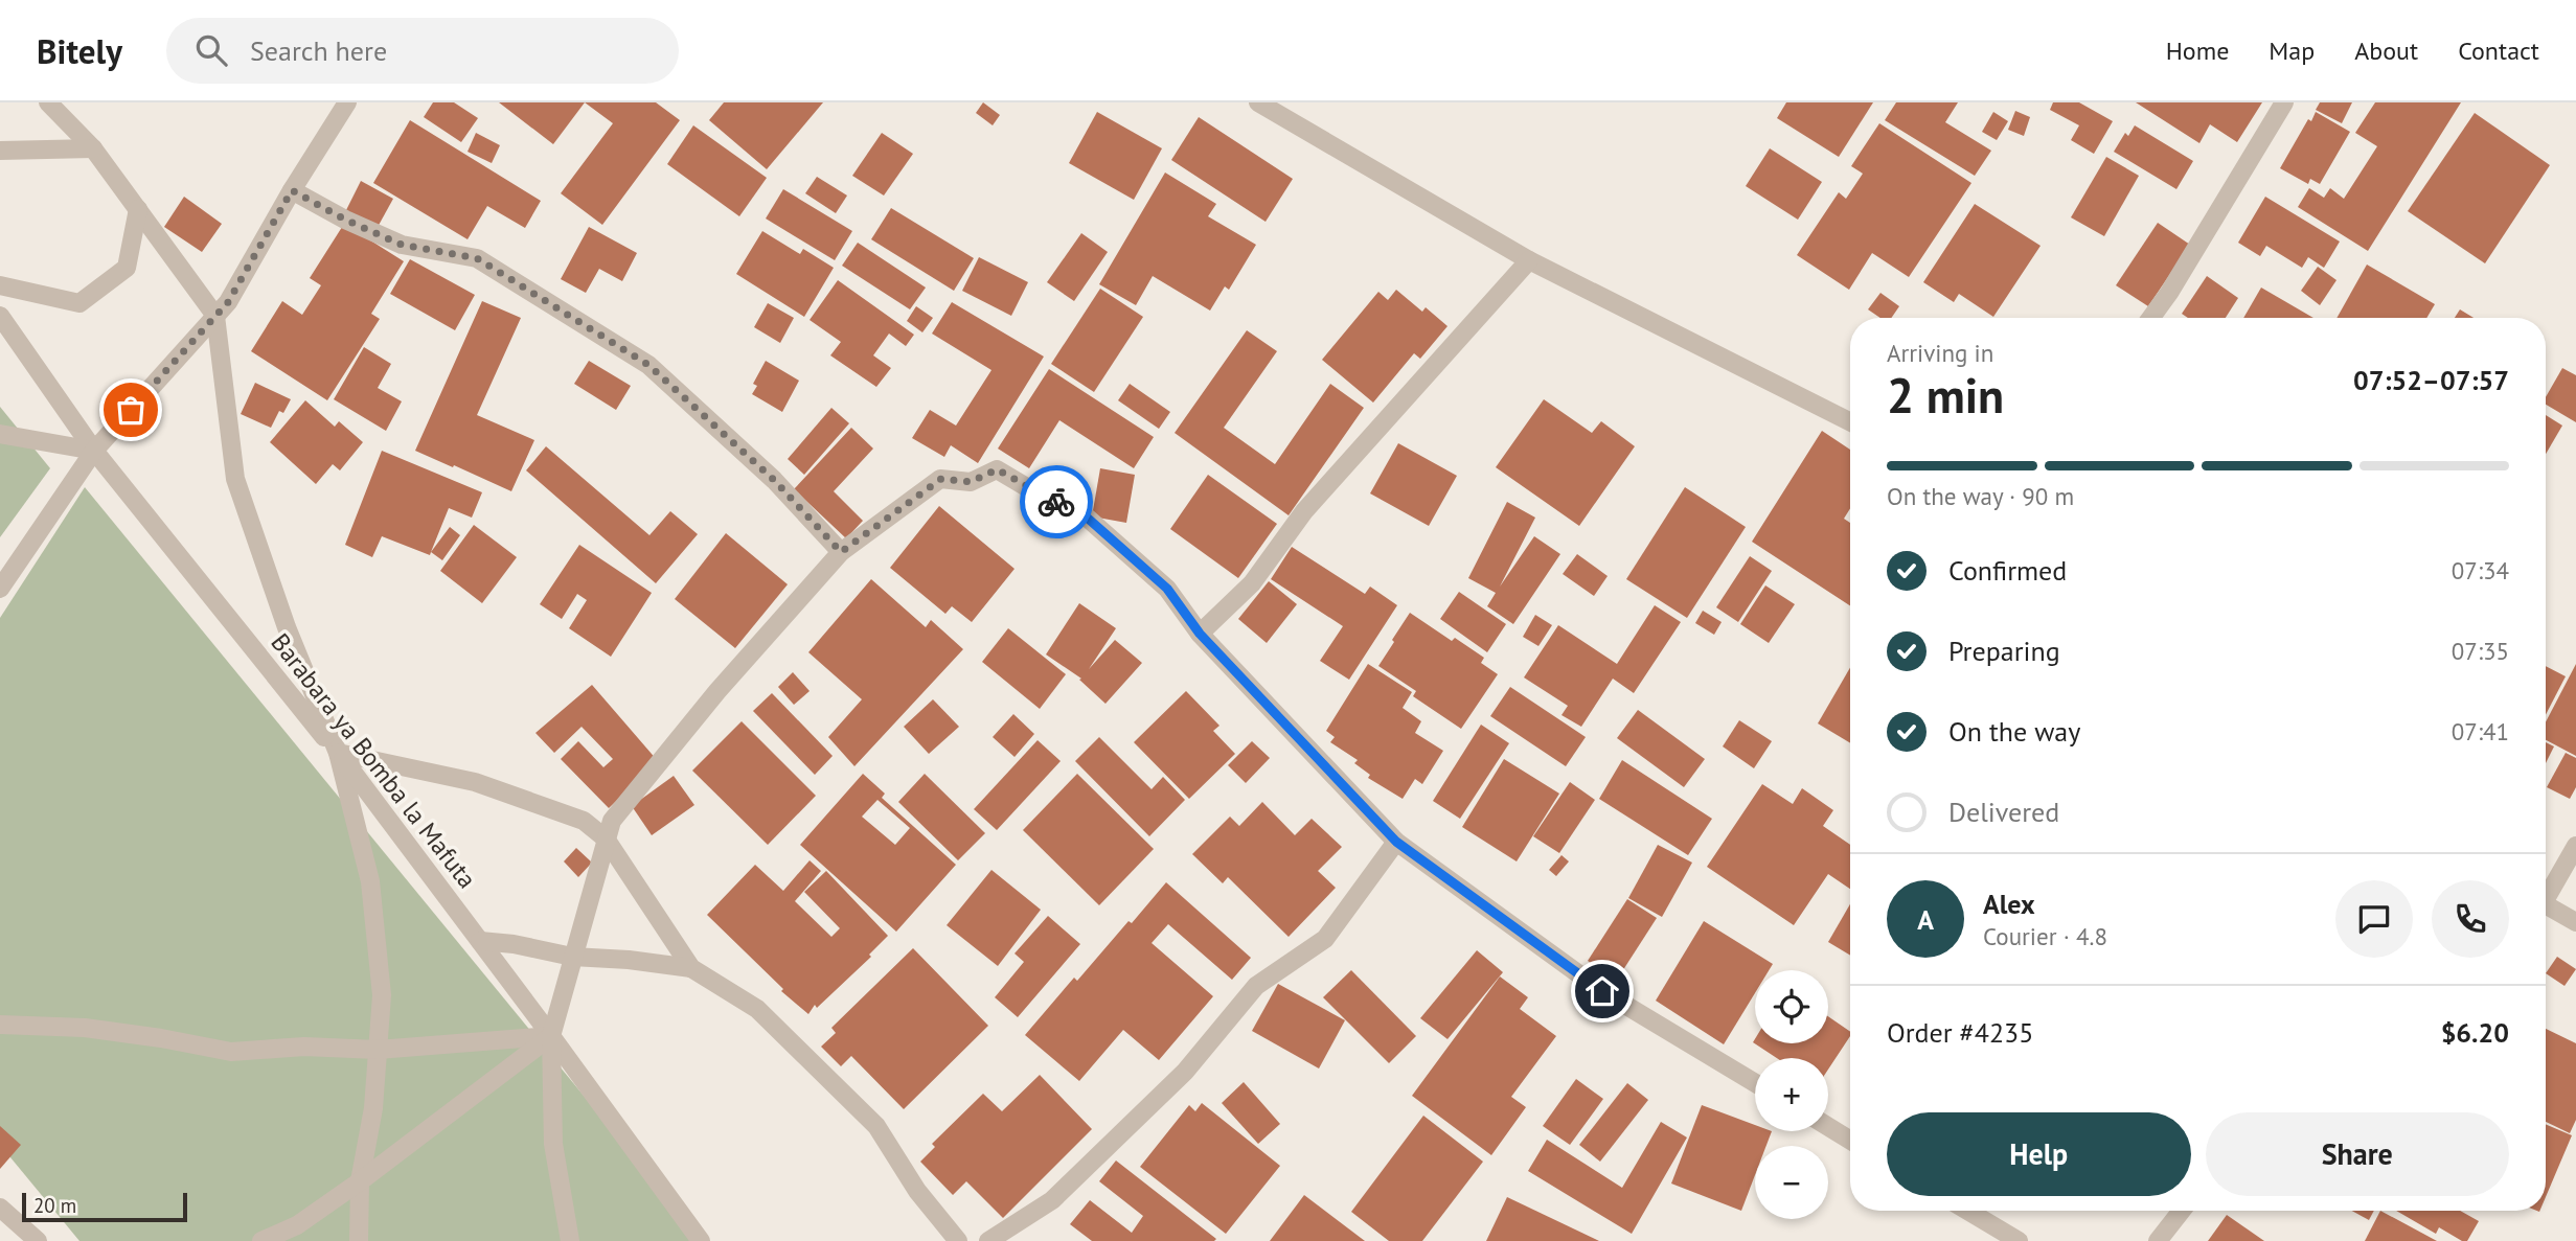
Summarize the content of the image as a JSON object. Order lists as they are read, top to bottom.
{
  "streets": {
    "street": ["Barabara ya Bomba la Mafuta"]
  },
  "scale_bar": "20 m",
  "page": {
    "header": "Bitely",
    "search": "Search here",
    "nav": [
      "Home",
      "Map",
      "About",
      "Contact"
    ],
    "heading": ["2 min", "Arriving in", "07:52–07:57"],
    "panel": [
      "Alex",
      "Courier · 4.8",
      "Order #4235",
      "$6.20"
    ],
    "bar": "On the way · 90 m",
    "list": [
      ["Confirmed", "07:34"],
      ["Preparing", "07:35"],
      ["On the way", "07:41"],
      "Delivered"
    ],
    "round": "A",
    "map_buttons": ["+", "−"],
    "buttons": ["Help", "Share"],
    "scale": "20 m"
  }
}
